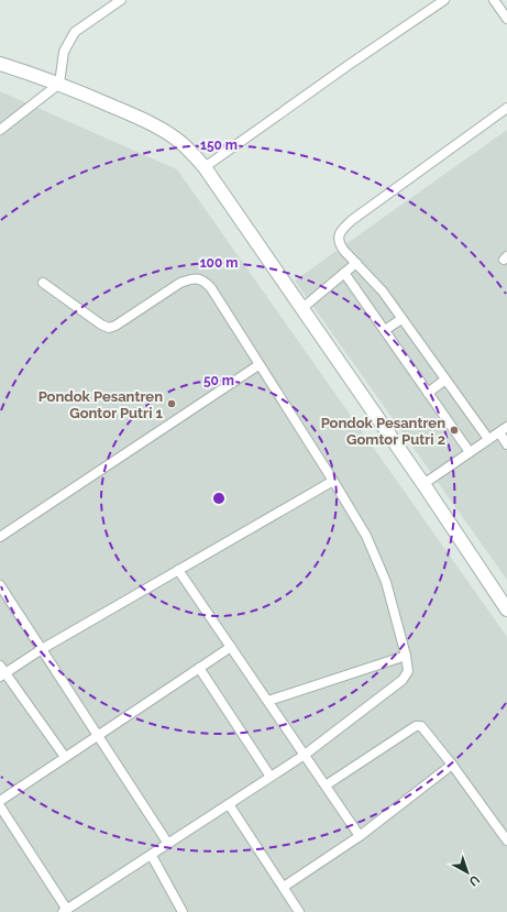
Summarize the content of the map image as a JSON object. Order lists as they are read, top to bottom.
{
  "places": ["Pondok Pesantren Gontor Putri 1", "Pondok Pesantren Gomtor Putri 2"],
  "north": "bottom right",
  "rings": ["150 m", "100 m", "50 m"]
}
